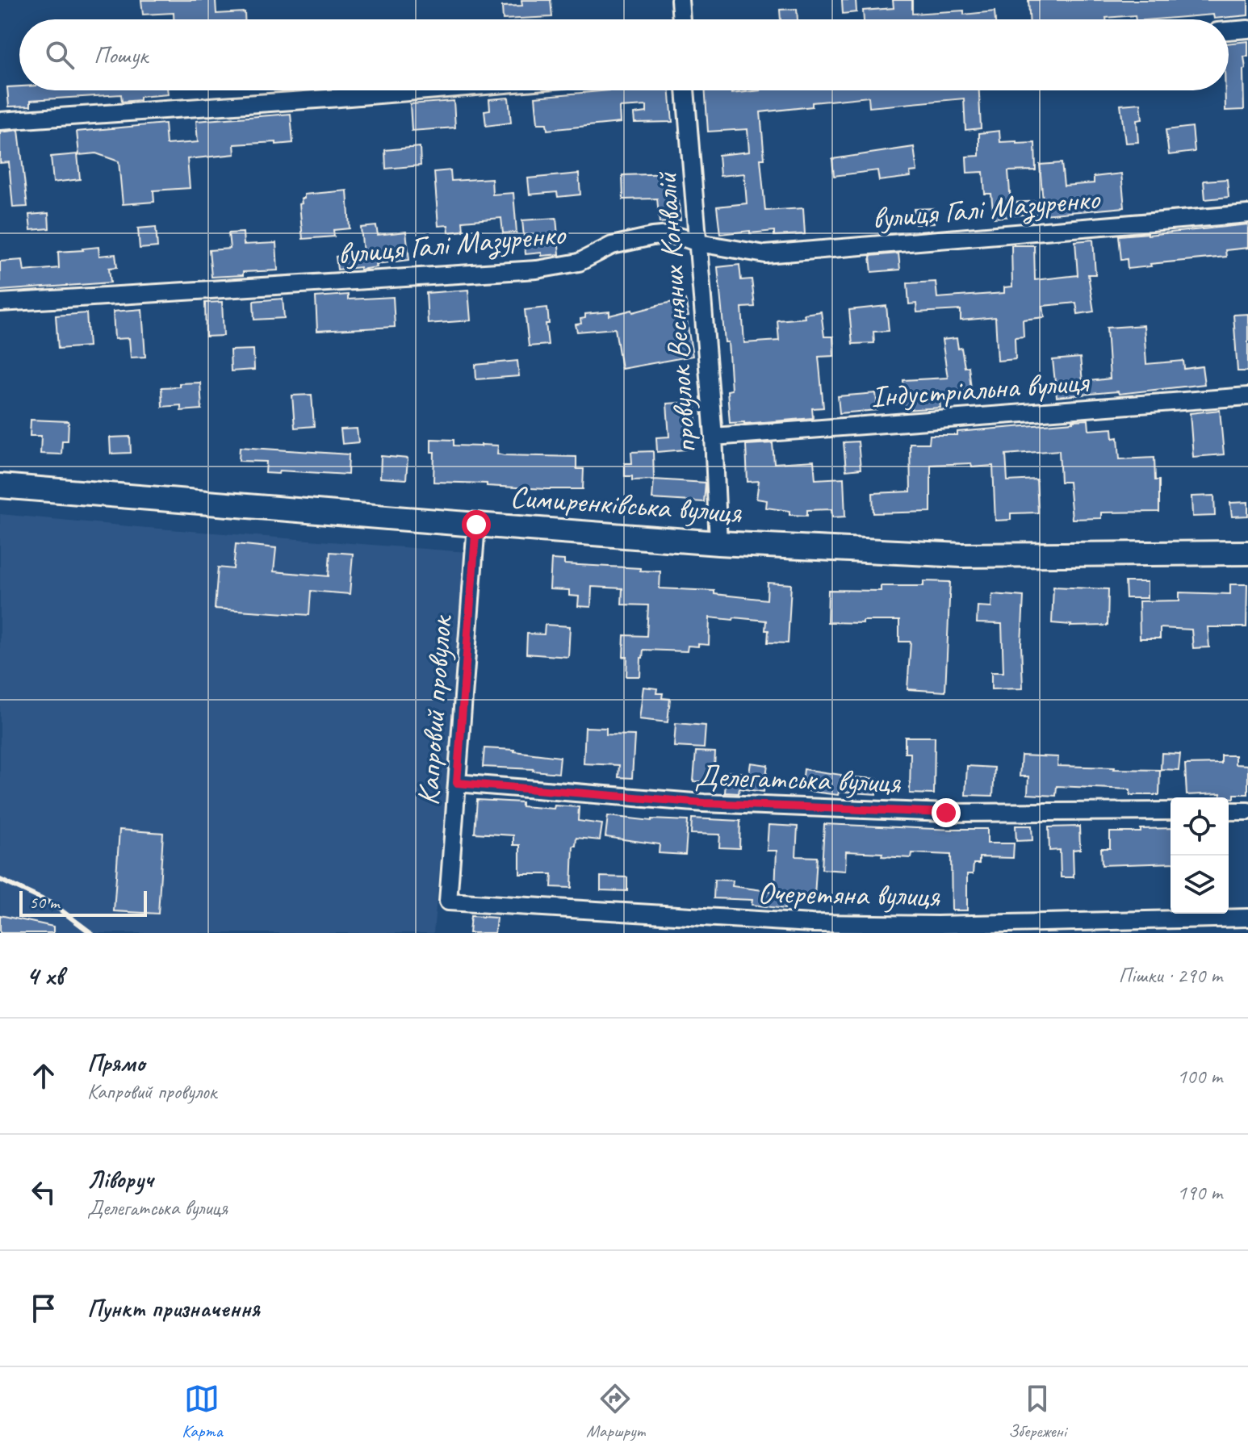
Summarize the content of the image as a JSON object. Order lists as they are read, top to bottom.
{
  "streets": {
    "main road": ["Симиренківська вулиця"],
    "street": [
      "вулиця Галі Мазуренко",
      "провулок Весняних Конвалій",
      "Індустріальна вулиця",
      "Капровий провулок",
      "Делегатська вулиця",
      "Очеретяна вулиця"
    ]
  },
  "crossings": [
    ["вулиця Галі Мазуренко", "провулок Весняних Конвалій"],
    ["провулок Весняних Конвалій", "Індустріальна вулиця"],
    ["провулок Весняних Конвалій", "Симиренківська вулиця"],
    ["Симиренківська вулиця", "Капровий провулок"],
    ["Капровий провулок", "Делегатська вулиця"],
    ["Капровий провулок", "Очеретяна вулиця"]
  ],
  "scale_bar": "50 m",
  "page": {
    "search": "Пошук",
    "scale": "50 m",
    "heading": ["4 хв", "Пішки · 290 m"],
    "list": [
      ["Прямо", "Капровий провулок", "100 m"],
      ["Ліворуч", "Делегатська вулиця", "190 m"],
      "Пункт призначення"
    ],
    "nav": ["Карта", "Маршрут", "Збережені"]
  }
}
